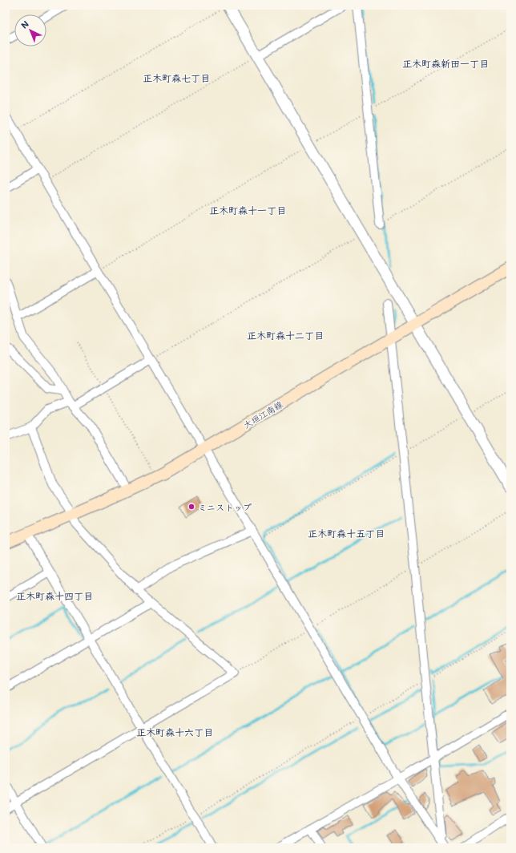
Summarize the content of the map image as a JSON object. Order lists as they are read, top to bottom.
{
  "streets": {
    "main road": ["大垣江南線"]
  },
  "districts": [
    "正木町森新田一丁目",
    "正木町森七丁目",
    "正木町森十一丁目",
    "正木町森十二丁目",
    "正木町森十五丁目",
    "正木町森十四丁目",
    "正木町森十六丁目"
  ],
  "places": ["ミニストップ"],
  "north": "top left"
}
